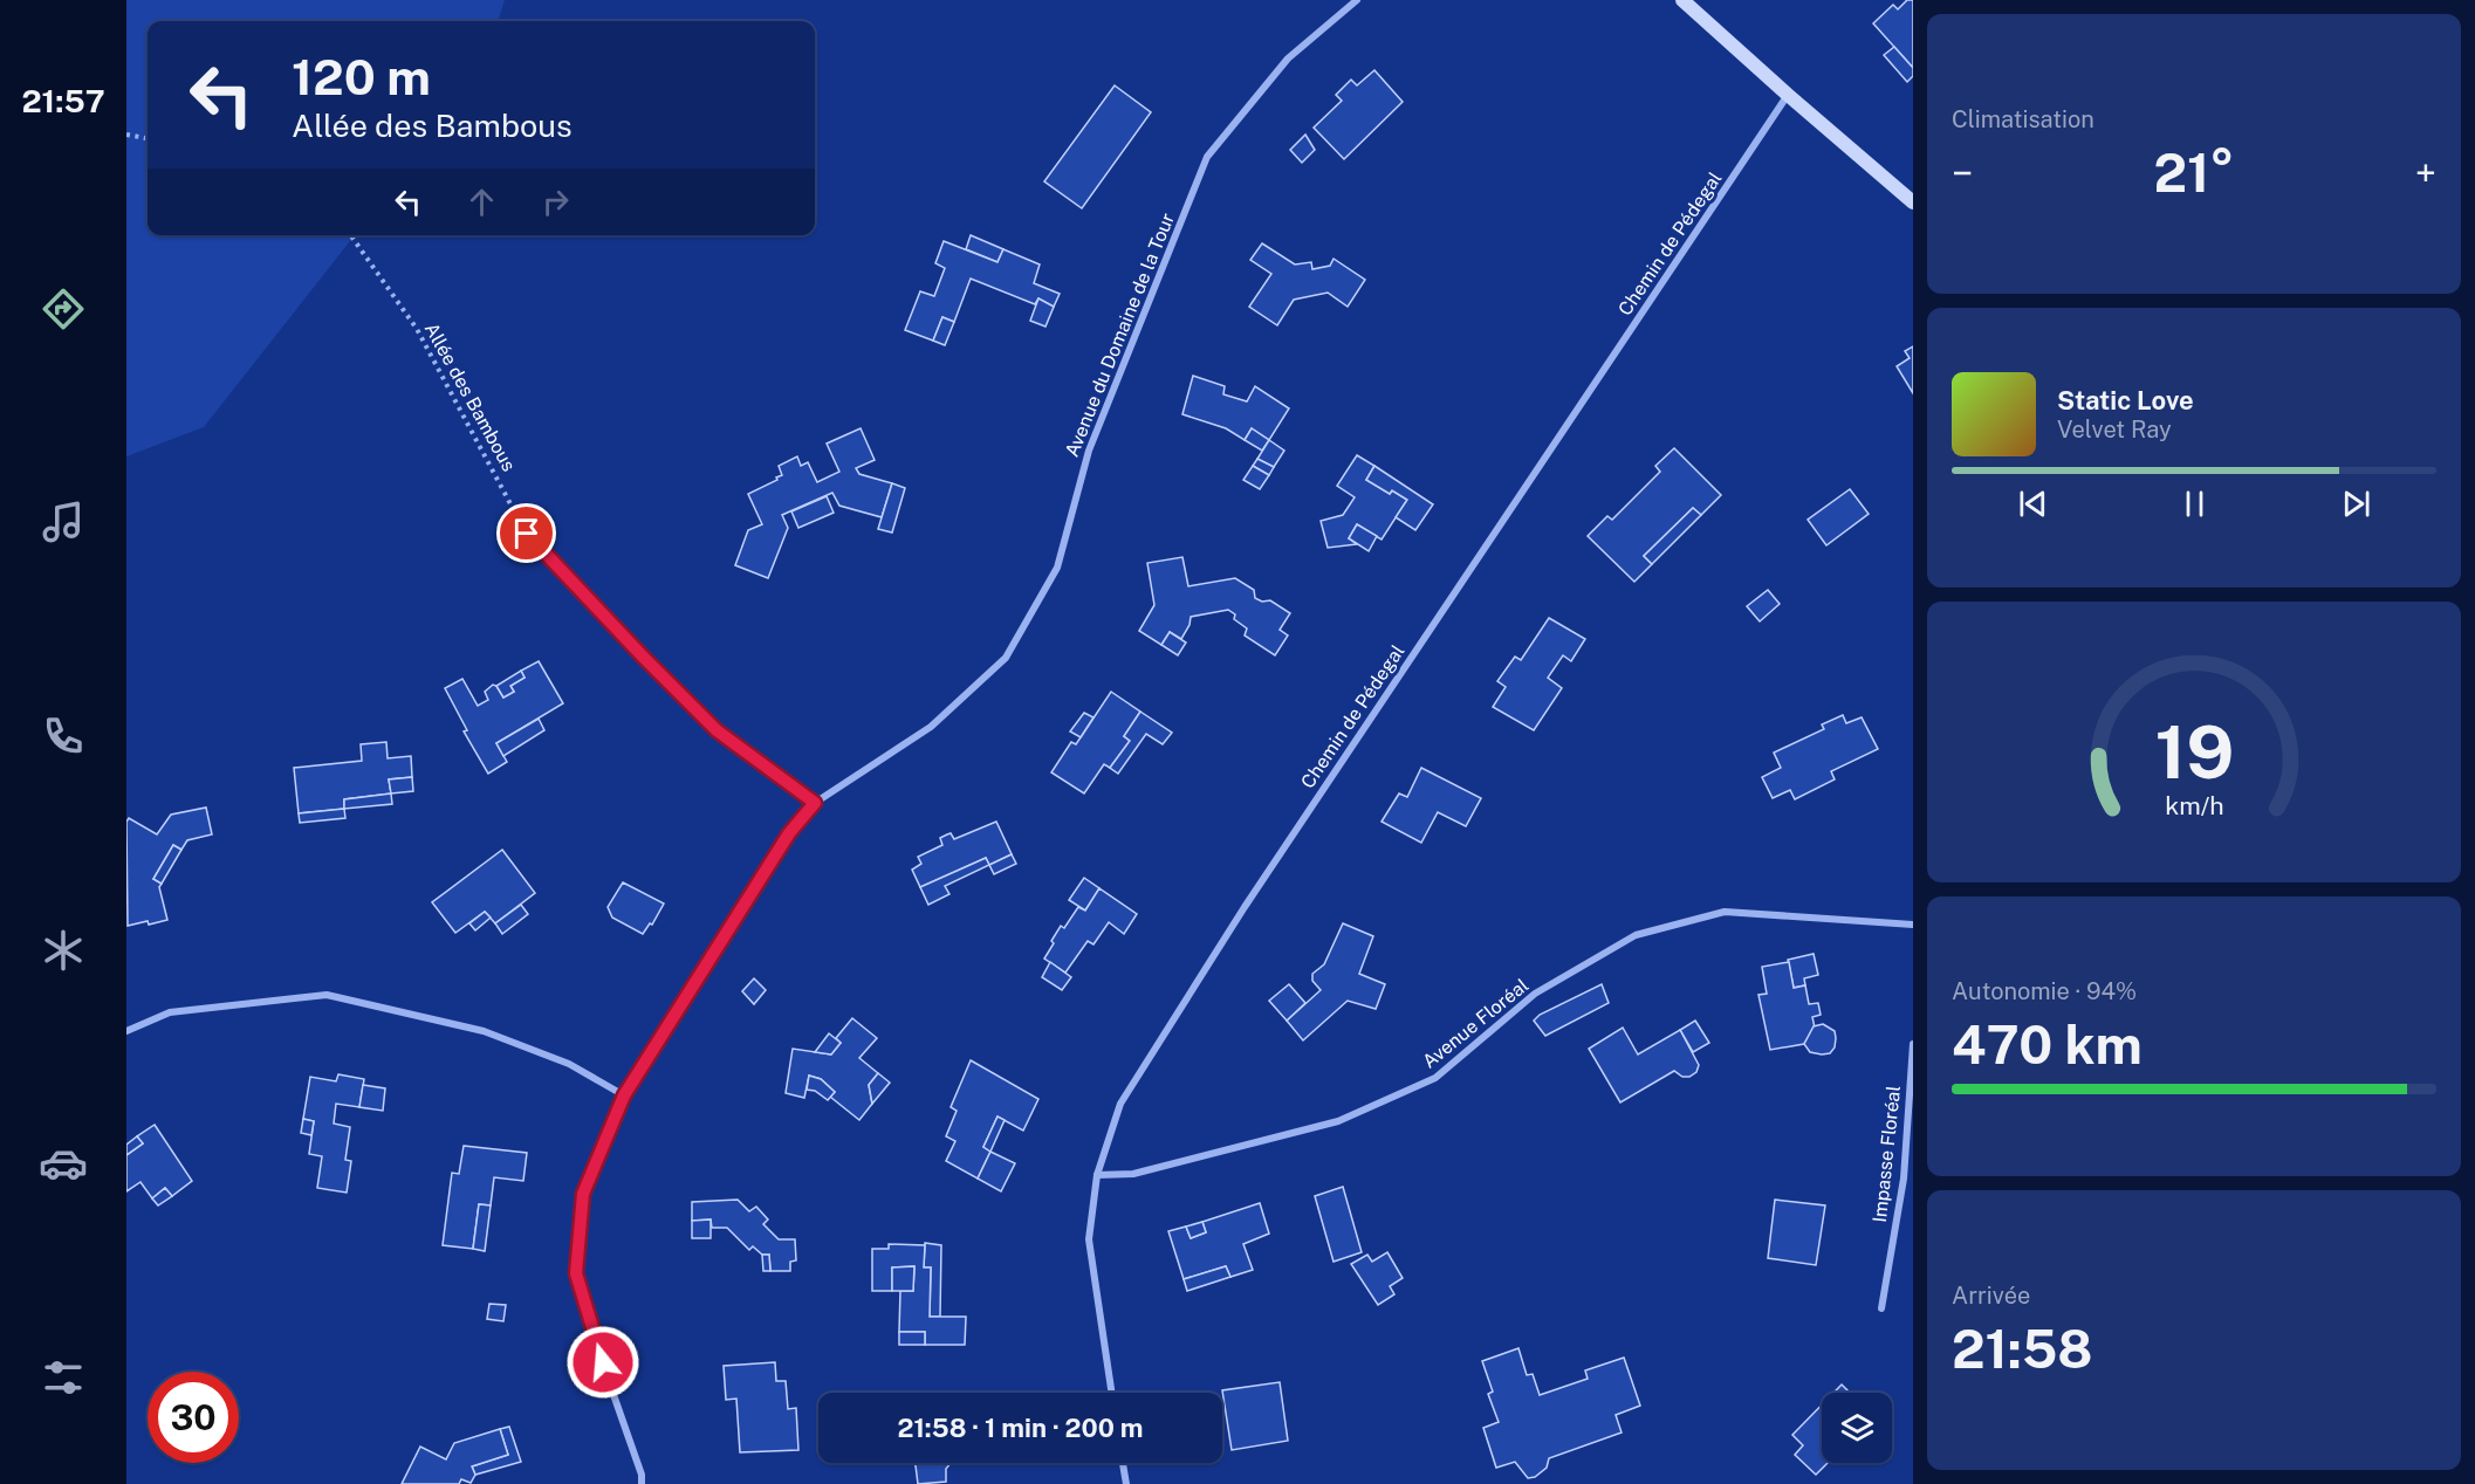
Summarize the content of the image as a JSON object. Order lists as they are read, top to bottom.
{
  "streets": {
    "street": [
      "Chemin de Pédegal",
      "Avenue du Domaine de la Tour",
      "Avenue Floréal",
      "Impasse Floréal"
    ],
    "path": ["Allée des Bambous"]
  },
  "crossings": [
    ["Chemin de Pédegal", "Avenue Floréal"]
  ],
  "page": {
    "tabs": "21:57",
    "tile": [
      "Climatisation",
      ["Autonomie · 94%", "470 km"],
      ["Arrivée", "21:58"]
    ],
    "turn": ["120 m", "Allée des Bambous"],
    "heat": ["−", "21°", "+"],
    "song": ["Static Love", "Velvet Ray"],
    "limit": "30",
    "trip": "21:58 · 1 min · 200 m",
    "gauge": ["19", "km/h"]
  }
}
